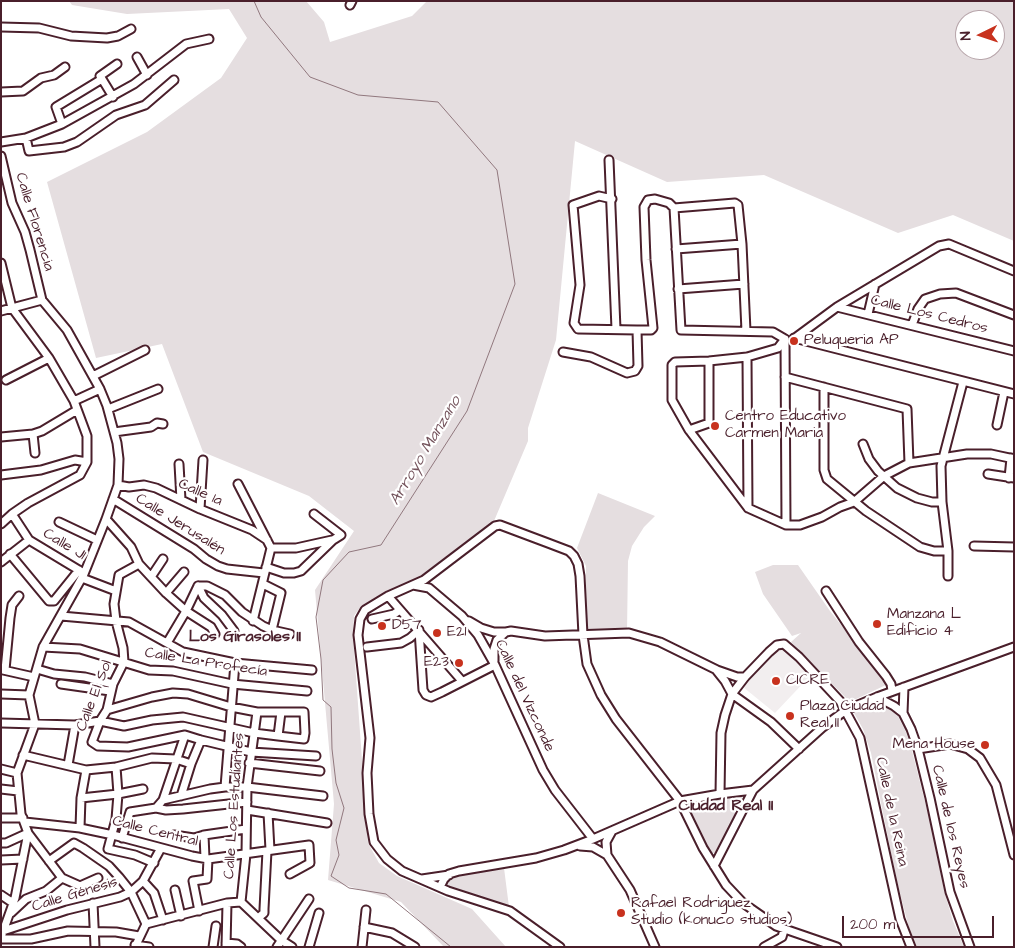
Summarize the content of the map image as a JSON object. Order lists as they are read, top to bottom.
{
  "streets": {
    "street": [
      "Calle Florencia",
      "Calle Los Cedros",
      "Calle 1a",
      "Calle Jerusalén",
      "Calle J1",
      "Calle La Profecía",
      "Calle El Sol",
      "Calle del Vizconde",
      "Calle Los Estudiantes",
      "Calle de la Reina",
      "Calle de los Reyes",
      "Calle Central",
      "Calle Génesis"
    ]
  },
  "crossings": [
    ["Calle Florencia", "Calle 1a"],
    ["Calle Florencia", "Calle Jerusalén"],
    ["Calle Florencia", "Calle J1"],
    ["Calle J1", "Calle El Sol"],
    ["Calle La Profecía", "Calle El Sol"],
    ["Calle El Sol", "Calle Los Estudiantes"],
    ["Calle Los Estudiantes", "Calle Central"],
    ["Calle Central", "Calle Génesis"]
  ],
  "districts": ["Los Girasoles II", "Ciudad Real II"],
  "water": ["Arroyo Manzano"],
  "places": [
    "Peluqueria AP",
    "Centro Educativo Carmen Maria",
    "Manzana L Edificio 4",
    "D57",
    "E21",
    "E23",
    "CICRE",
    "Plaza Ciudad Real II",
    "Mena House",
    "Rafael Rodriguez Studio (konuco studios)"
  ],
  "scale_bar": "200 m",
  "north": "left"
}
